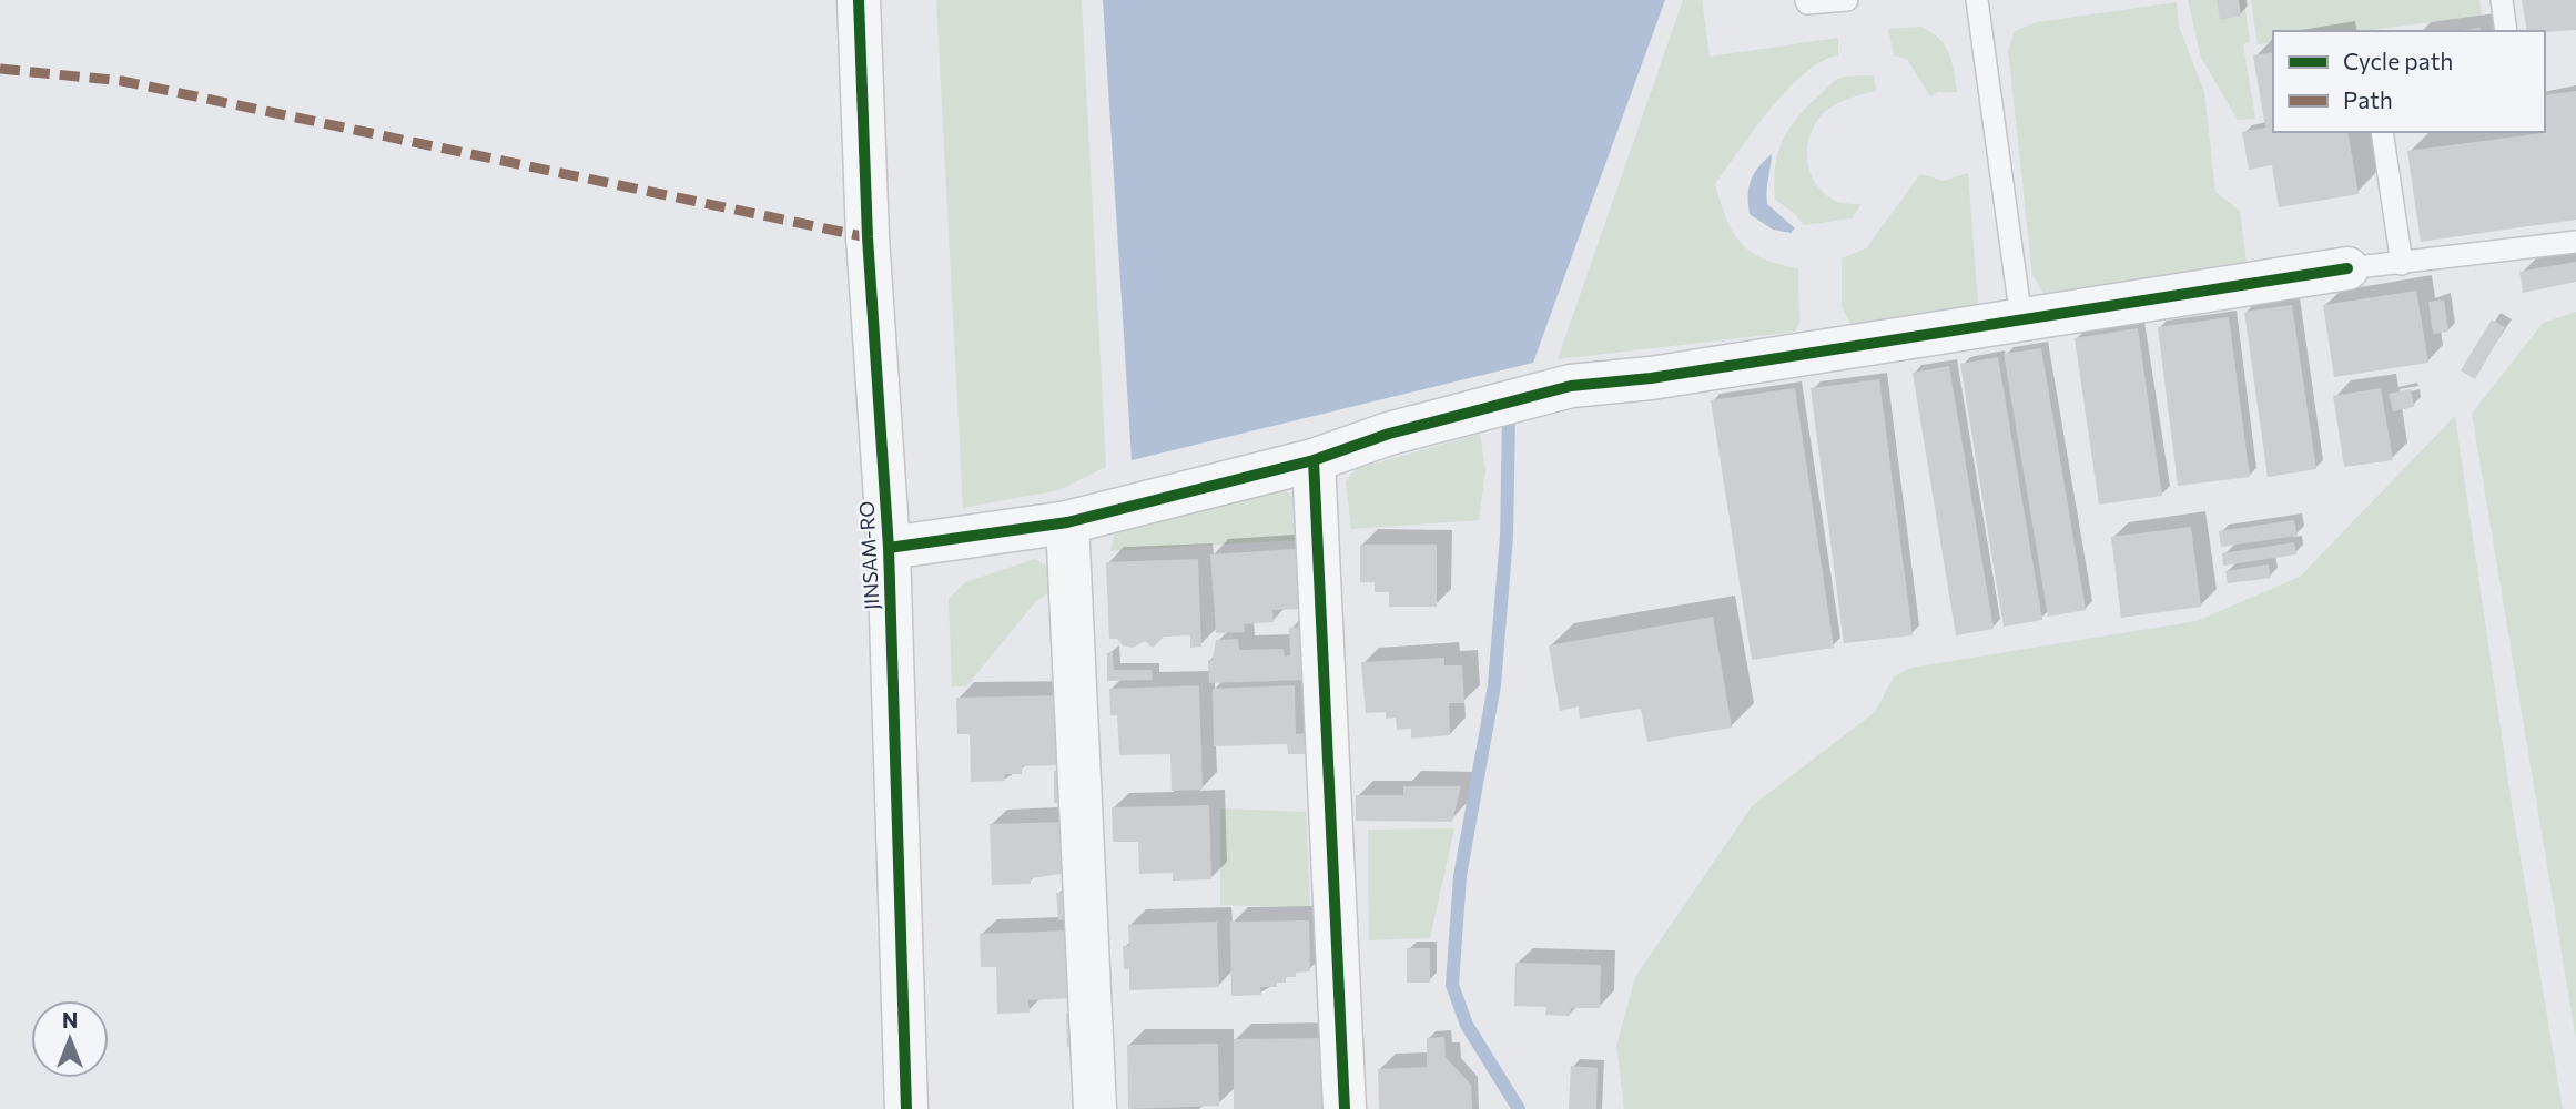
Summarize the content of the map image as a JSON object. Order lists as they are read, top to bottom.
{
  "streets": {
    "street": ["JINSAM-RO"]
  },
  "legend": ["Cycle path", "Path"],
  "north": "top"
}
